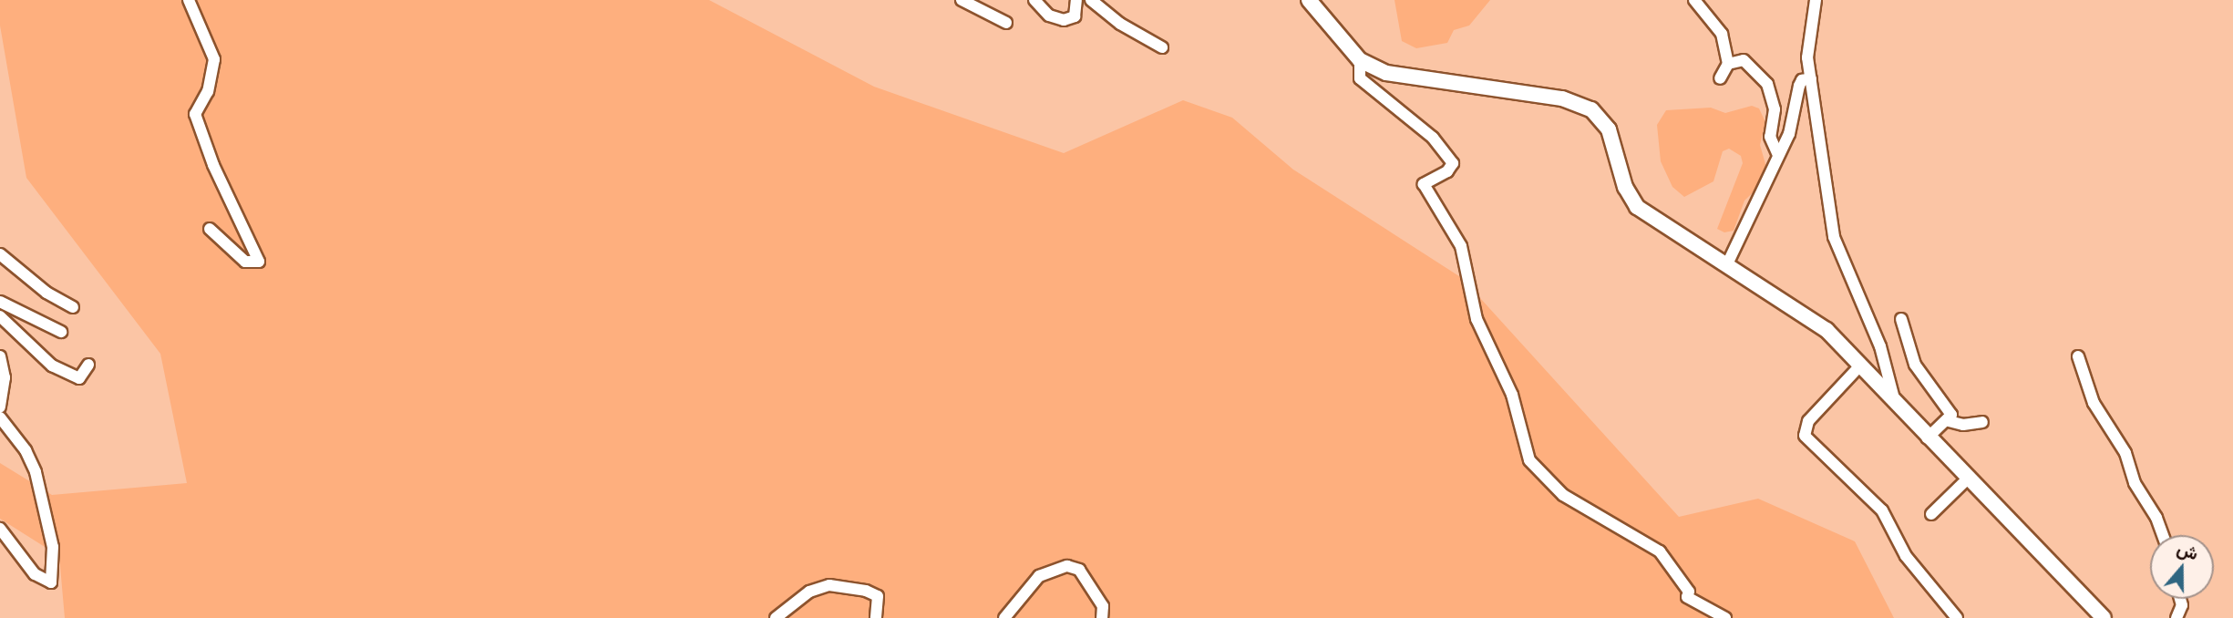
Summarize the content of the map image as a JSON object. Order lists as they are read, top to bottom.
{
  "north": "top"
}
